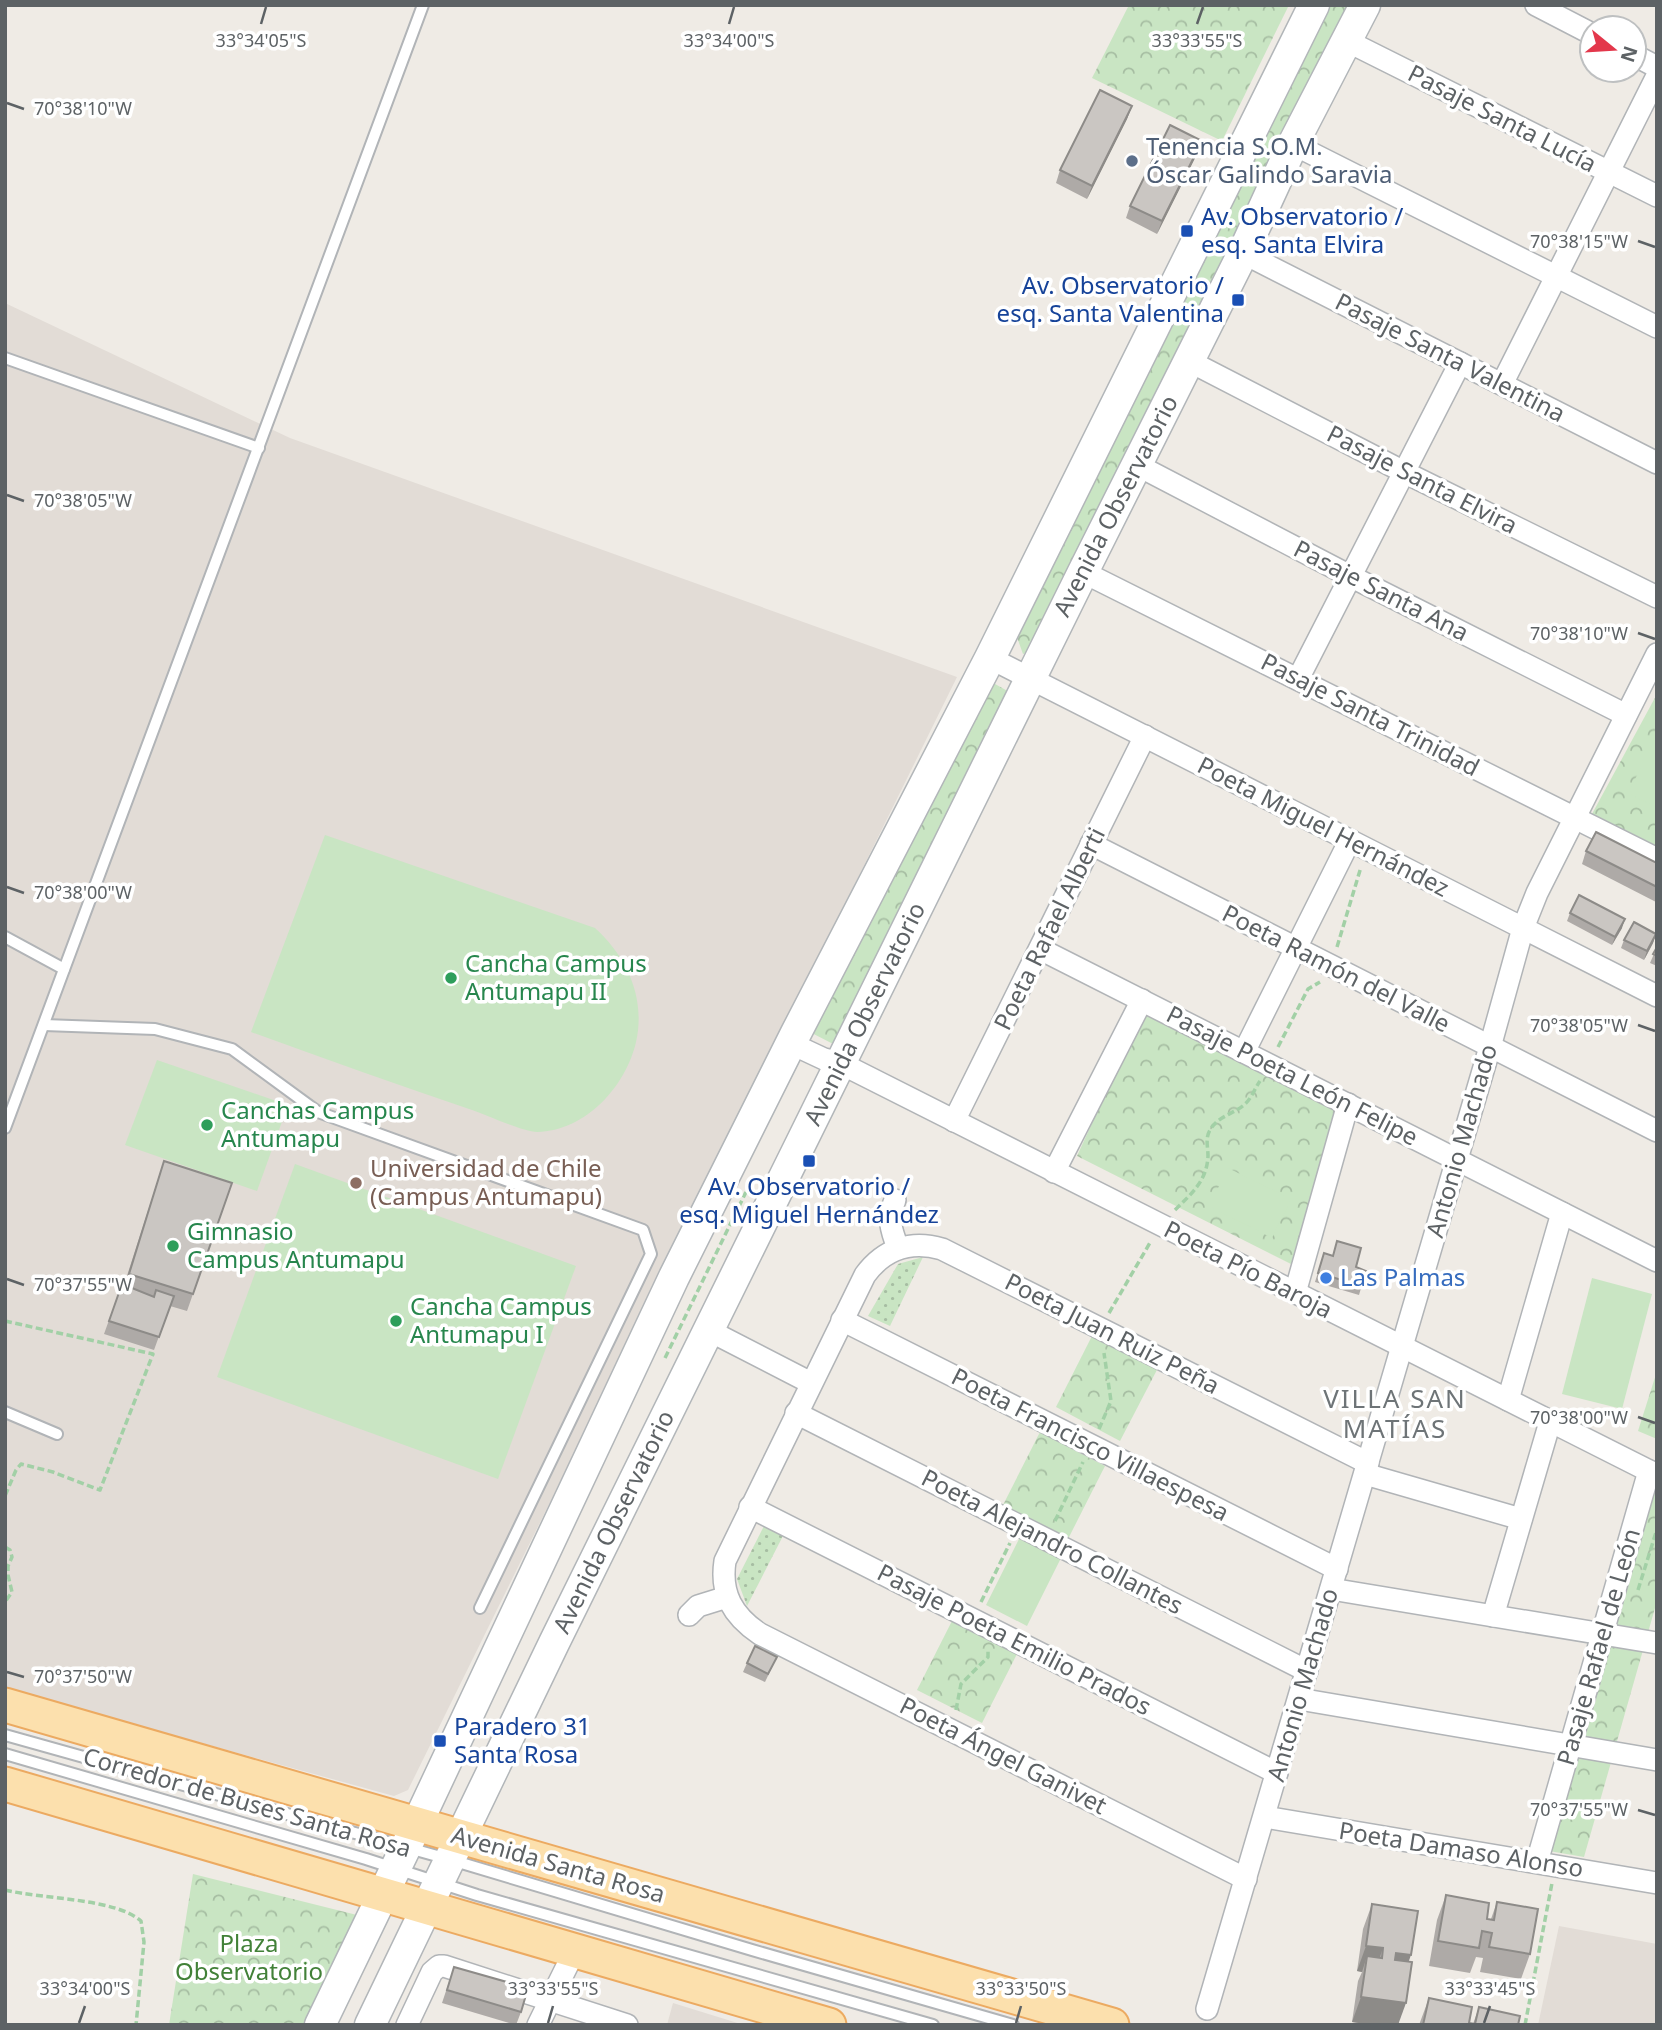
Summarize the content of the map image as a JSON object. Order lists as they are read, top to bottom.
{
  "streets": {
    "main road": ["Avenida Observatorio", "Avenida Santa Rosa"],
    "street": [
      "Pasaje Santa Lucía",
      "Pasaje Santa Valentina",
      "Pasaje Santa Elvira",
      "Pasaje Santa Ana",
      "Pasaje Santa Trinidad",
      "Poeta Miguel Hernández",
      "Poeta Rafael Alberti",
      "Poeta Ramón del Valle",
      "Pasaje Poeta León Felipe",
      "Antonio Machado",
      "Poeta Pío Baroja",
      "Poeta Juan Ruiz Peña",
      "Poeta Francisco Villaespesa",
      "Poeta Alejandro Collantes",
      "Pasaje Poeta Emilio Prados",
      "Pasaje Rafael de León",
      "Poeta Ángel Ganivet",
      "Poeta Damaso Alonso"
    ],
    "lane": ["Corredor de Buses Santa Rosa"]
  },
  "crossings": [
    ["Pasaje Santa Lucía", "Avenida Observatorio"],
    ["Pasaje Santa Valentina", "Avenida Observatorio"],
    ["Pasaje Santa Elvira", "Avenida Observatorio"],
    ["Avenida Observatorio", "Pasaje Santa Ana"],
    ["Avenida Observatorio", "Pasaje Santa Trinidad"],
    ["Avenida Observatorio", "Poeta Miguel Hernández"],
    ["Avenida Observatorio", "Poeta Pío Baroja"],
    ["Avenida Observatorio", "Corredor de Buses Santa Rosa"],
    ["Avenida Observatorio", "Avenida Santa Rosa"],
    ["Pasaje Santa Ana", "Antonio Machado"],
    ["Pasaje Santa Trinidad", "Antonio Machado"],
    ["Poeta Miguel Hernández", "Poeta Rafael Alberti"],
    ["Poeta Miguel Hernández", "Antonio Machado"],
    ["Poeta Rafael Alberti", "Poeta Ramón del Valle"],
    ["Poeta Rafael Alberti", "Pasaje Poeta León Felipe"],
    ["Poeta Rafael Alberti", "Poeta Pío Baroja"],
    ["Poeta Ramón del Valle", "Antonio Machado"],
    ["Pasaje Poeta León Felipe", "Antonio Machado"],
    ["Antonio Machado", "Poeta Pío Baroja"],
    ["Antonio Machado", "Poeta Juan Ruiz Peña"],
    ["Antonio Machado", "Poeta Francisco Villaespesa"],
    ["Antonio Machado", "Poeta Alejandro Collantes"],
    ["Antonio Machado", "Pasaje Poeta Emilio Prados"],
    ["Antonio Machado", "Poeta Ángel Ganivet"],
    ["Antonio Machado", "Poeta Damaso Alonso"],
    ["Poeta Pío Baroja", "Pasaje Rafael de León"],
    ["Poeta Francisco Villaespesa", "Pasaje Rafael de León"],
    ["Pasaje Rafael de León", "Poeta Damaso Alonso"],
    ["Corredor de Buses Santa Rosa", "Avenida Santa Rosa"]
  ],
  "districts": ["VILLA SAN MATÍAS"],
  "parks": ["Plaza Observatorio"],
  "places": {
    "other": [
      "Tenencia S.O.M. Óscar Galindo Saravia",
      "Cancha Campus Antumapu II",
      "Canchas Campus Antumapu",
      "Universidad de Chile (Campus Antumapu)",
      "Gimnasio Campus Antumapu",
      "Las Palmas",
      "Cancha Campus Antumapu I"
    ],
    "transit": [
      "Av. Observatorio / esq. Santa Elvira",
      "Av. Observatorio / esq. Santa Valentina",
      "Av. Observatorio / esq. Miguel Hernández",
      "Paradero 31 Santa Rosa"
    ]
  },
  "north": "right",
  "coordinates": [
    "33°34'05\"S",
    "33°34'00\"S",
    "33°33'55\"S",
    "70°38'10\"W",
    "70°38'15\"W",
    "70°38'05\"W",
    "70°38'00\"W",
    "70°37'55\"W",
    "70°37'50\"W",
    "33°33'50\"S",
    "33°33'45\"S"
  ]
}
